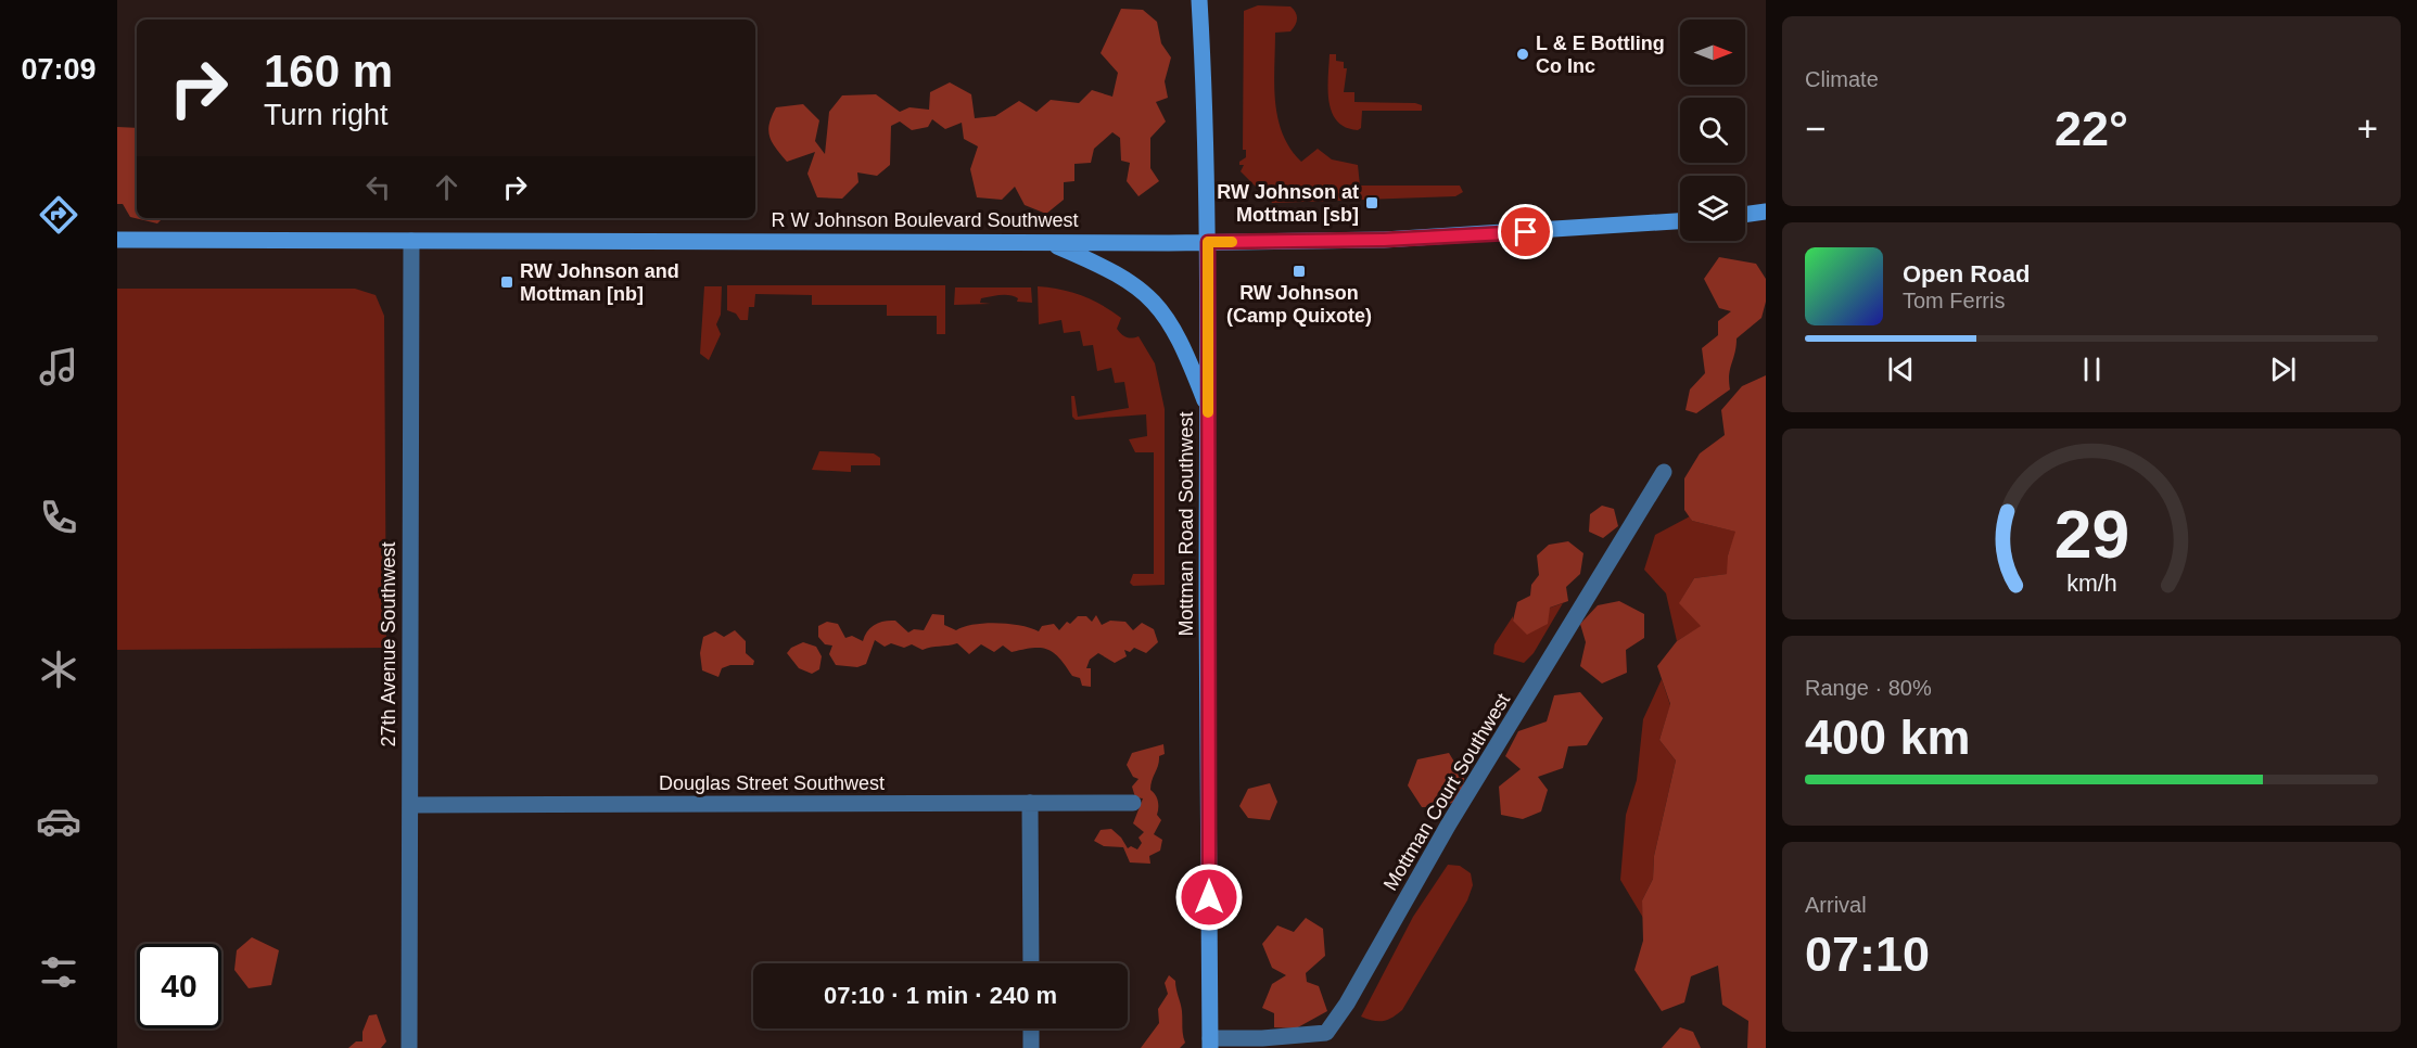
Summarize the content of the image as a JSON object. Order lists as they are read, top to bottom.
{
  "streets": {
    "street": [
      "R W Johnson Boulevard Southwest",
      "Mottman Road Southwest",
      "27th Avenue Southwest",
      "Douglas Street Southwest",
      "Mottman Court Southwest"
    ]
  },
  "crossings": [
    ["R W Johnson Boulevard Southwest", "Mottman Road Southwest"],
    ["R W Johnson Boulevard Southwest", "27th Avenue Southwest"],
    ["Mottman Road Southwest", "Mottman Court Southwest"],
    ["27th Avenue Southwest", "Douglas Street Southwest"]
  ],
  "places": {
    "other": ["L & E Bottling Co Inc"],
    "transit": ["RW Johnson at Mottman [sb]", "RW Johnson (Camp Quixote)", "RW Johnson and Mottman [nb]"]
  },
  "north": "right",
  "page": {
    "tabs": "07:09",
    "tile": [
      "Climate",
      ["Range · 80%", "400 km"],
      ["Arrival", "07:10"]
    ],
    "turn": ["160 m", "Turn right"],
    "heat": ["−", "22°", "+"],
    "song": ["Open Road", "Tom Ferris"],
    "limit": "40",
    "trip": "07:10 · 1 min · 240 m",
    "gauge": ["29", "km/h"]
  }
}
